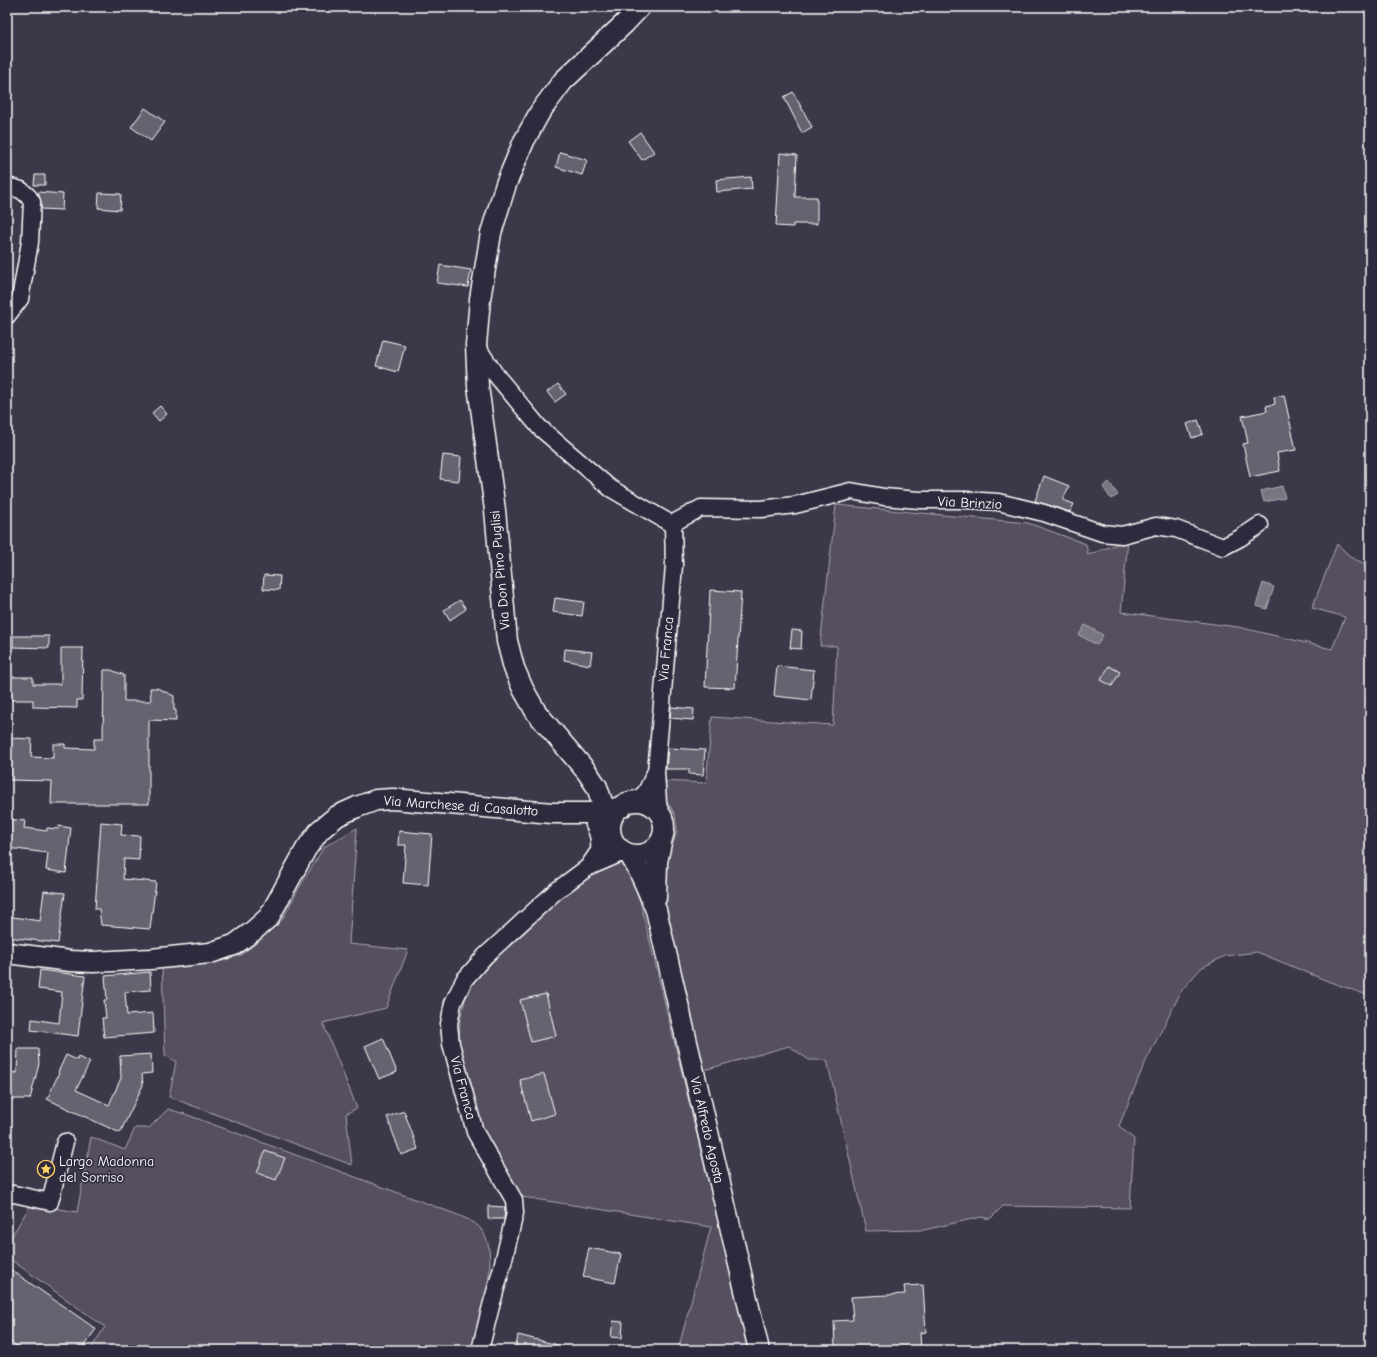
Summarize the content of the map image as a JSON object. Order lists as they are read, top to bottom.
{
  "streets": {
    "street": [
      "Via Brinzio",
      "Via Don Pino Puglisi",
      "Via Franca",
      "Via Marchese di Casalotto",
      "Via Alfredo Agosta"
    ]
  },
  "crossings": [
    ["Via Brinzio", "Via Franca"],
    ["Via Don Pino Puglisi", "Via Alfredo Agosta"],
    ["Via Marchese di Casalotto", "Via Alfredo Agosta"]
  ],
  "places": {
    "place": ["Largo Madonna del Sorriso"]
  }
}
